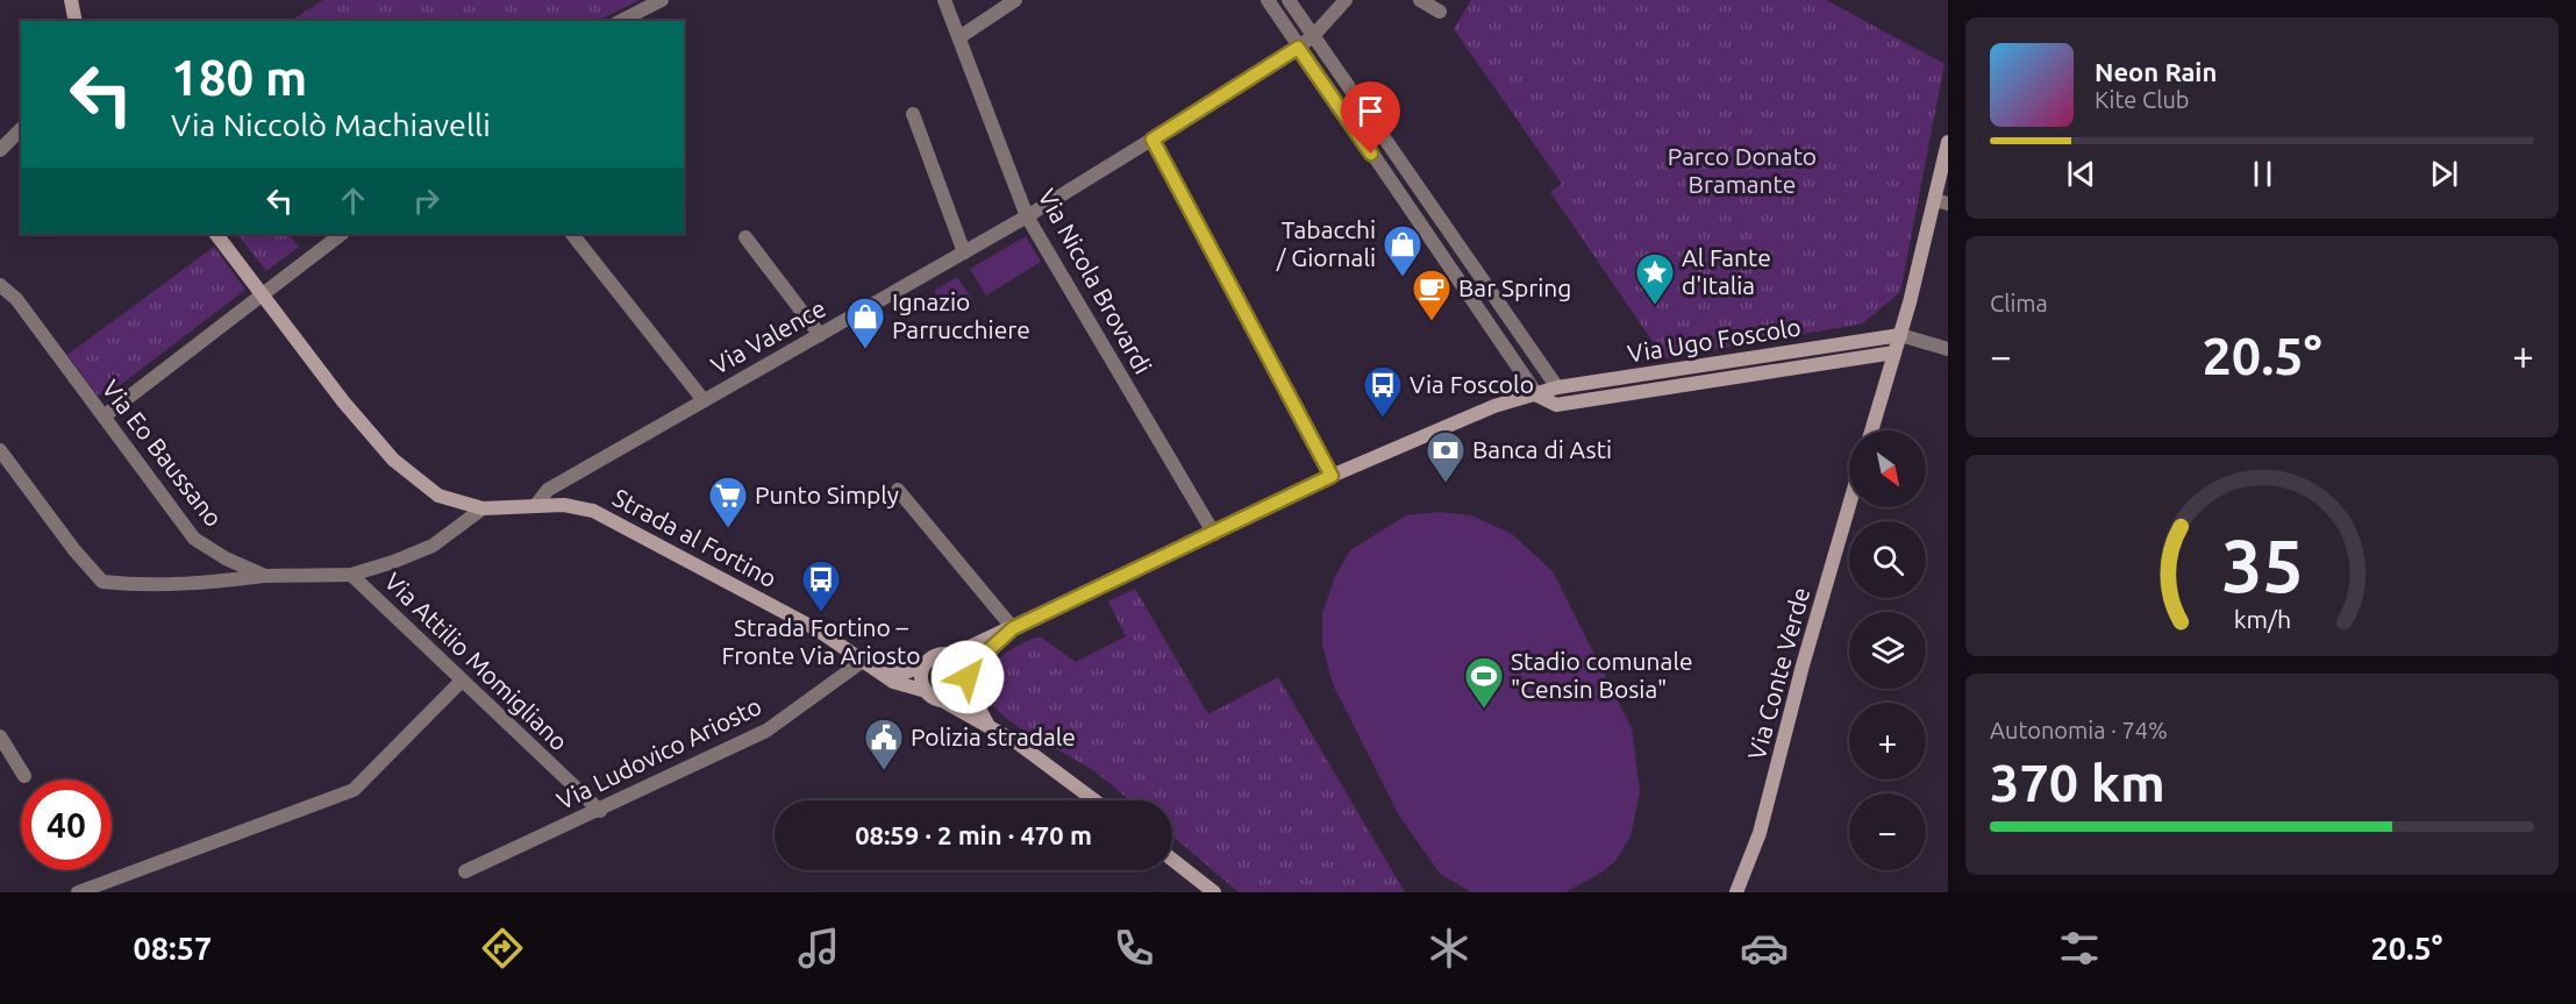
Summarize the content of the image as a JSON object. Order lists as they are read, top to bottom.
{
  "streets": {
    "street": [
      "Via Nicola Brovardi",
      "Via Valence",
      "Via Ugo Foscolo",
      "Via Eo Baussano",
      "Strada al Fortino",
      "Via Attilio Momigliano",
      "Via Conte Verde",
      "Via Ludovico Ariosto"
    ]
  },
  "crossings": [
    ["Via Nicola Brovardi", "Via Valence"],
    ["Via Nicola Brovardi", "Via Ugo Foscolo"],
    ["Via Valence", "Strada al Fortino"],
    ["Via Ugo Foscolo", "Strada al Fortino"],
    ["Via Eo Baussano", "Strada al Fortino"],
    ["Via Eo Baussano", "Via Attilio Momigliano"],
    ["Strada al Fortino", "Via Ludovico Ariosto"],
    ["Via Attilio Momigliano", "Via Ludovico Ariosto"]
  ],
  "parks": ["Parco Donato Bramante"],
  "places": {
    "shop": ["Tabacchi / Giornali", "Ignazio Parrucchiere"],
    "place": ["Al Fante d'Italia"],
    "cafe": ["Bar Spring"],
    "bus stop": ["Via Foscolo", "Strada Fortino – Fronte Via Ariosto"],
    "bank": ["Banca di Asti"],
    "supermarket": ["Punto Simply"],
    "sports": ["Stadio comunale \"Censin Bosia\""],
    "public building": ["Polizia stradale"]
  },
  "north": "bottom right",
  "page": {
    "turn": ["180 m", "Via Niccolò Machiavelli"],
    "song": ["Neon Rain", "Kite Club"],
    "tile": [
      "Clima",
      ["Autonomia · 74%", "370 km"]
    ],
    "heat": ["−", "20.5°", "+"],
    "map_buttons": ["+", "−"],
    "limit": "40",
    "trip": "08:59 · 2 min · 470 m",
    "tabs": ["08:57", "20.5°"],
    "gauge": ["35", "km/h"]
  }
}
